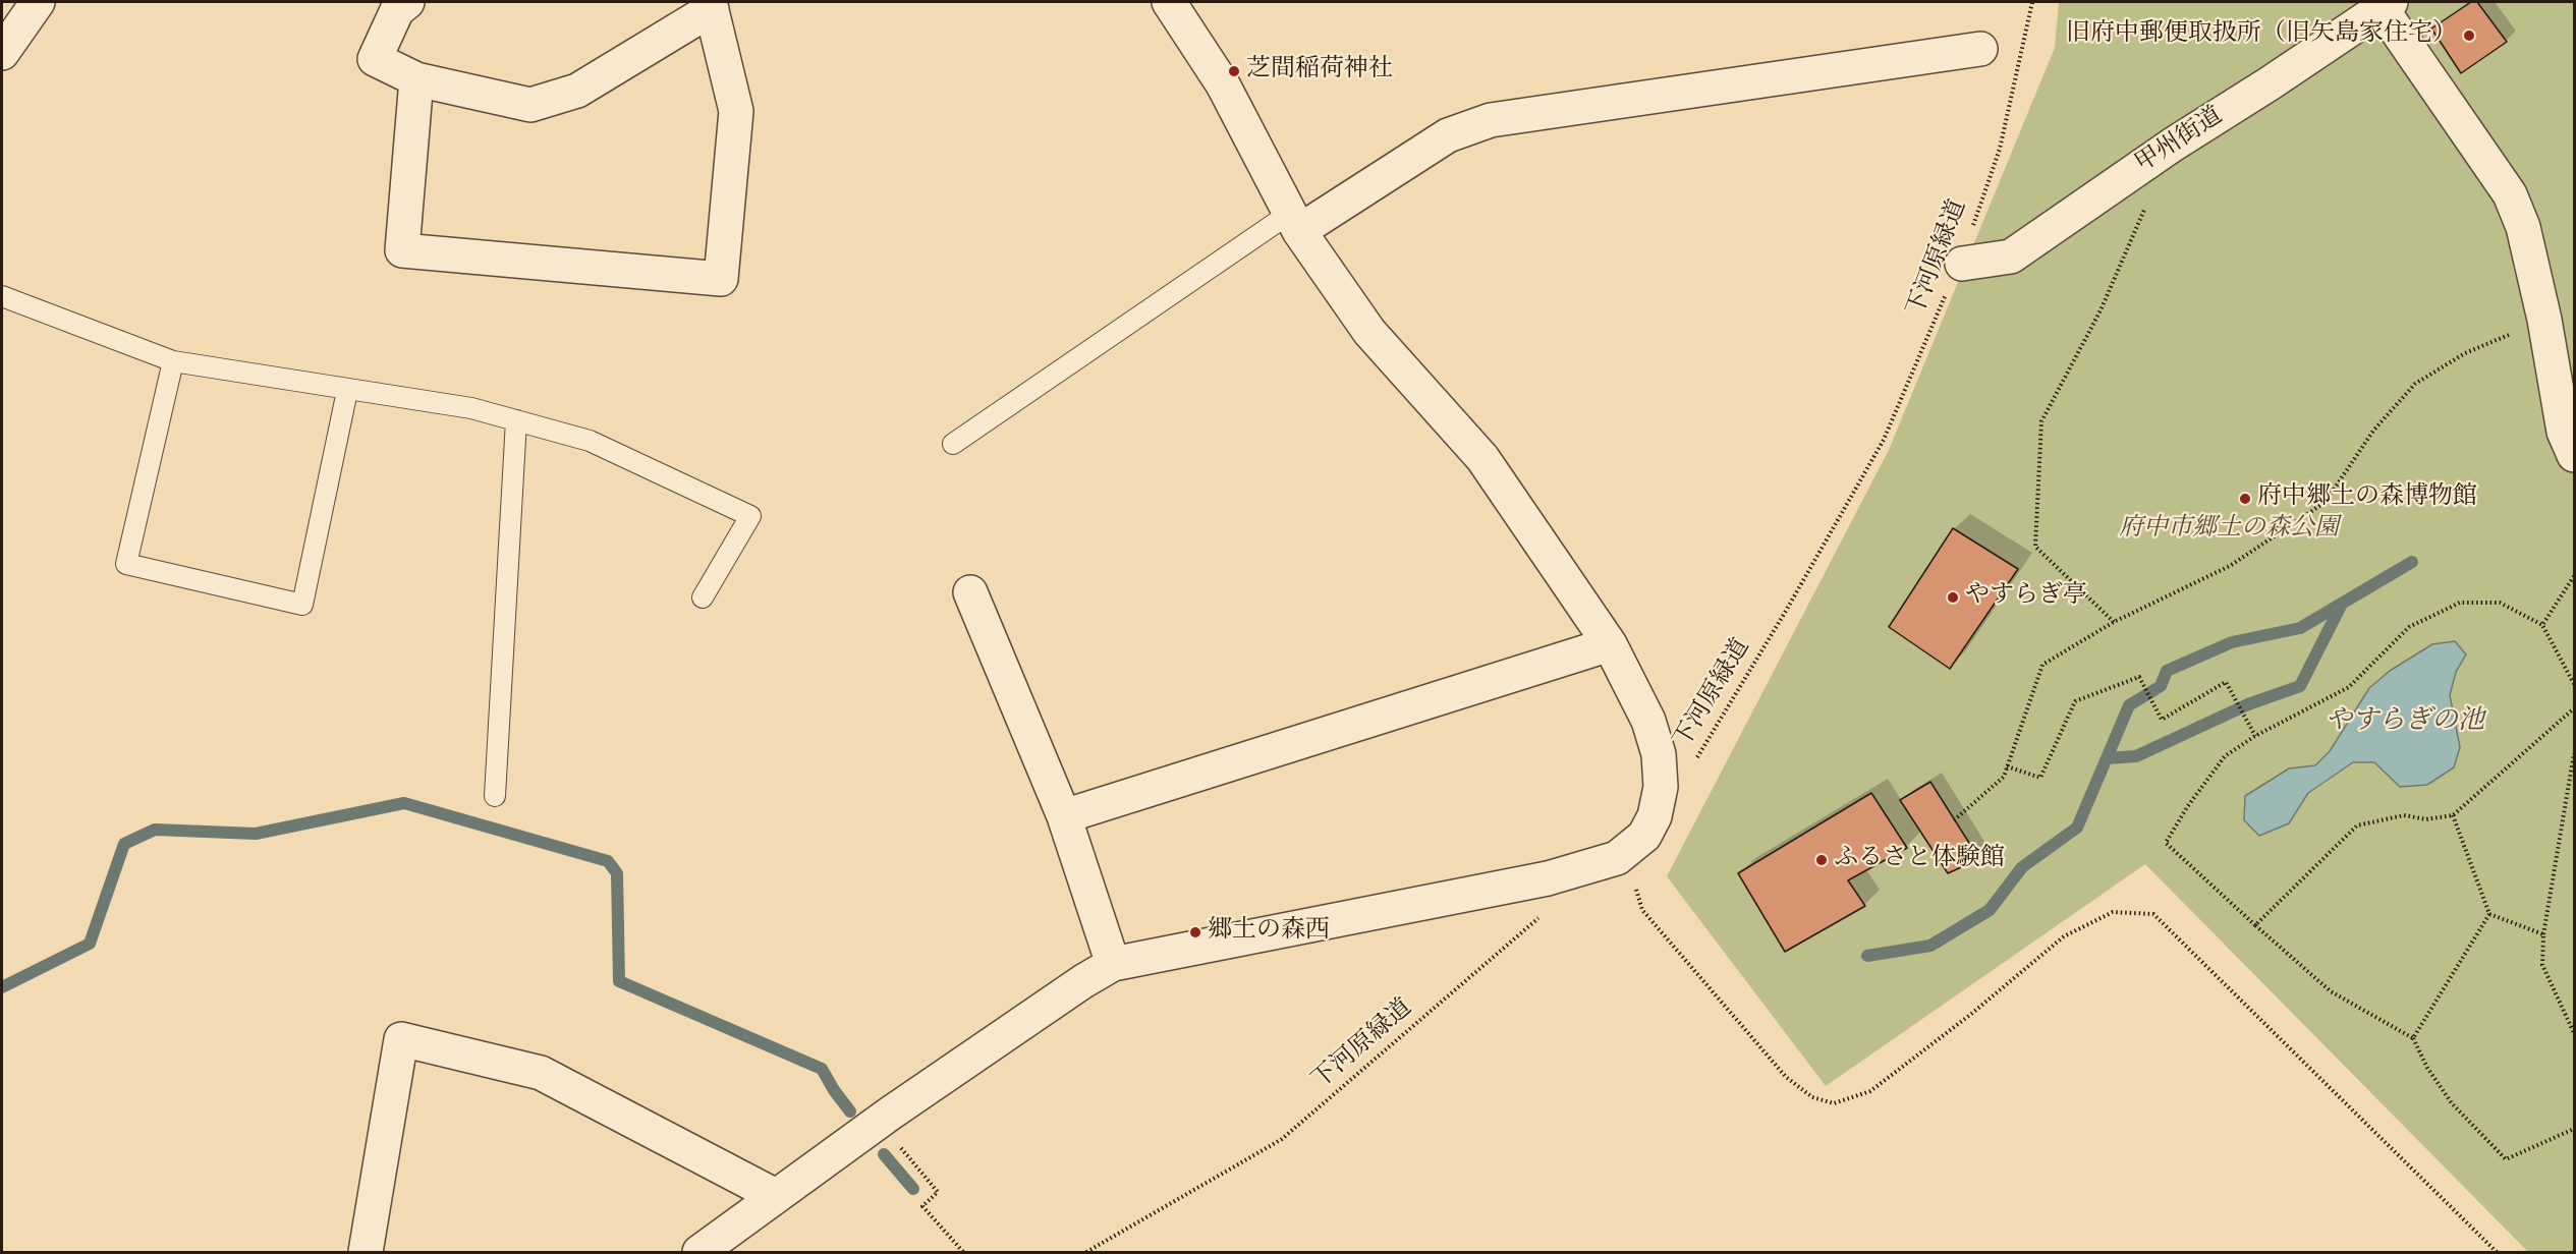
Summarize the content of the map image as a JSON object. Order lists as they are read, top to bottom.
{
  "streets": {
    "street": ["甲州街道"],
    "path": ["下河原緑道"]
  },
  "crossings": [
    ["甲州街道", "下河原緑道"]
  ],
  "water": ["やすらぎの池"],
  "parks": ["府中市郷土の森公園"],
  "places": [
    "旧府中郵便取扱所（旧矢島家住宅）",
    "芝間稲荷神社",
    "府中郷土の森博物館",
    "やすらぎ亭",
    "ふるさと体験館",
    "郷土の森西"
  ]
}
